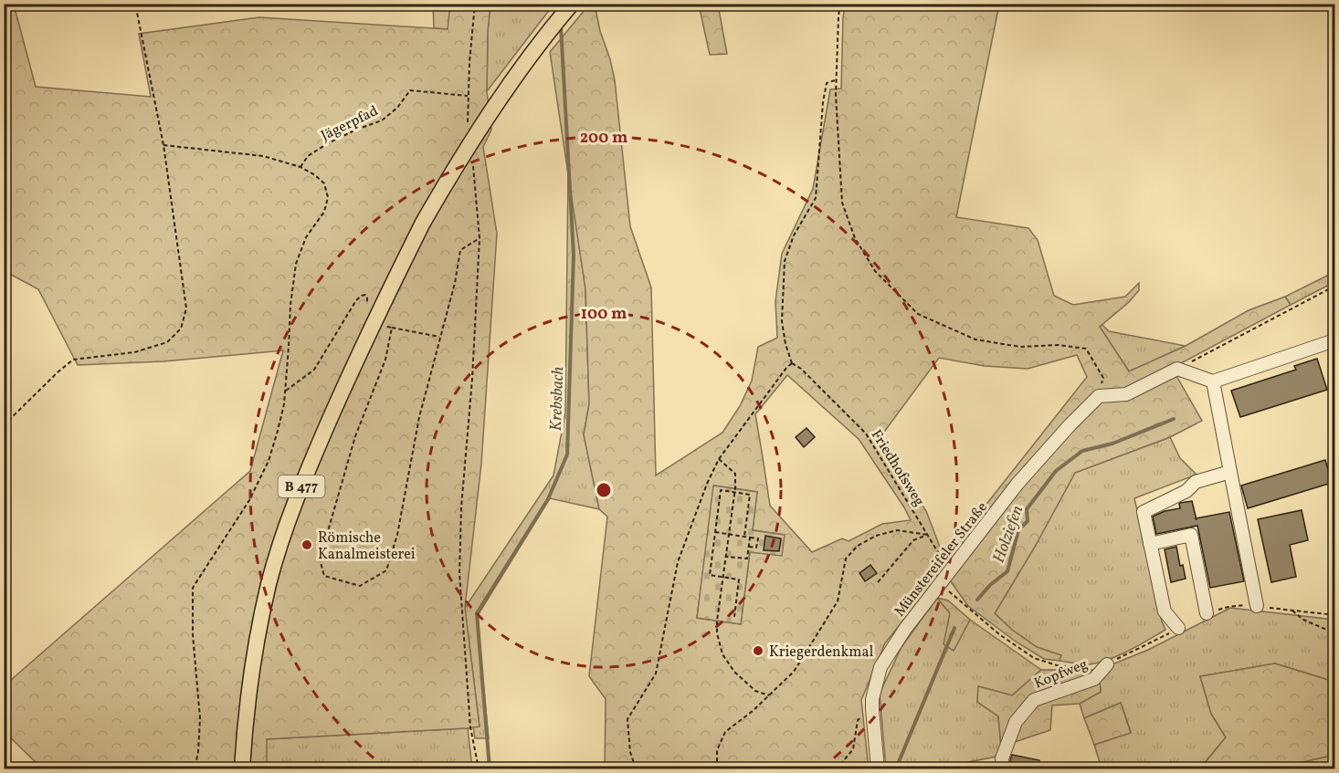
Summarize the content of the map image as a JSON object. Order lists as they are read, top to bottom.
{
  "streets": {
    "main road": ["B 477"],
    "street": ["Münstereifeler Straße", "Kopfweg"],
    "path": ["Jägerpfad", "Friedhofsweg"]
  },
  "crossings": [
    ["Friedhofsweg", "Münstereifeler Straße"]
  ],
  "water": ["Krebsbach", "Holziefen"],
  "places": ["Römische Kanalmeisterei", "Kriegerdenkmal"],
  "rings": ["200 m", "100 m"]
}
